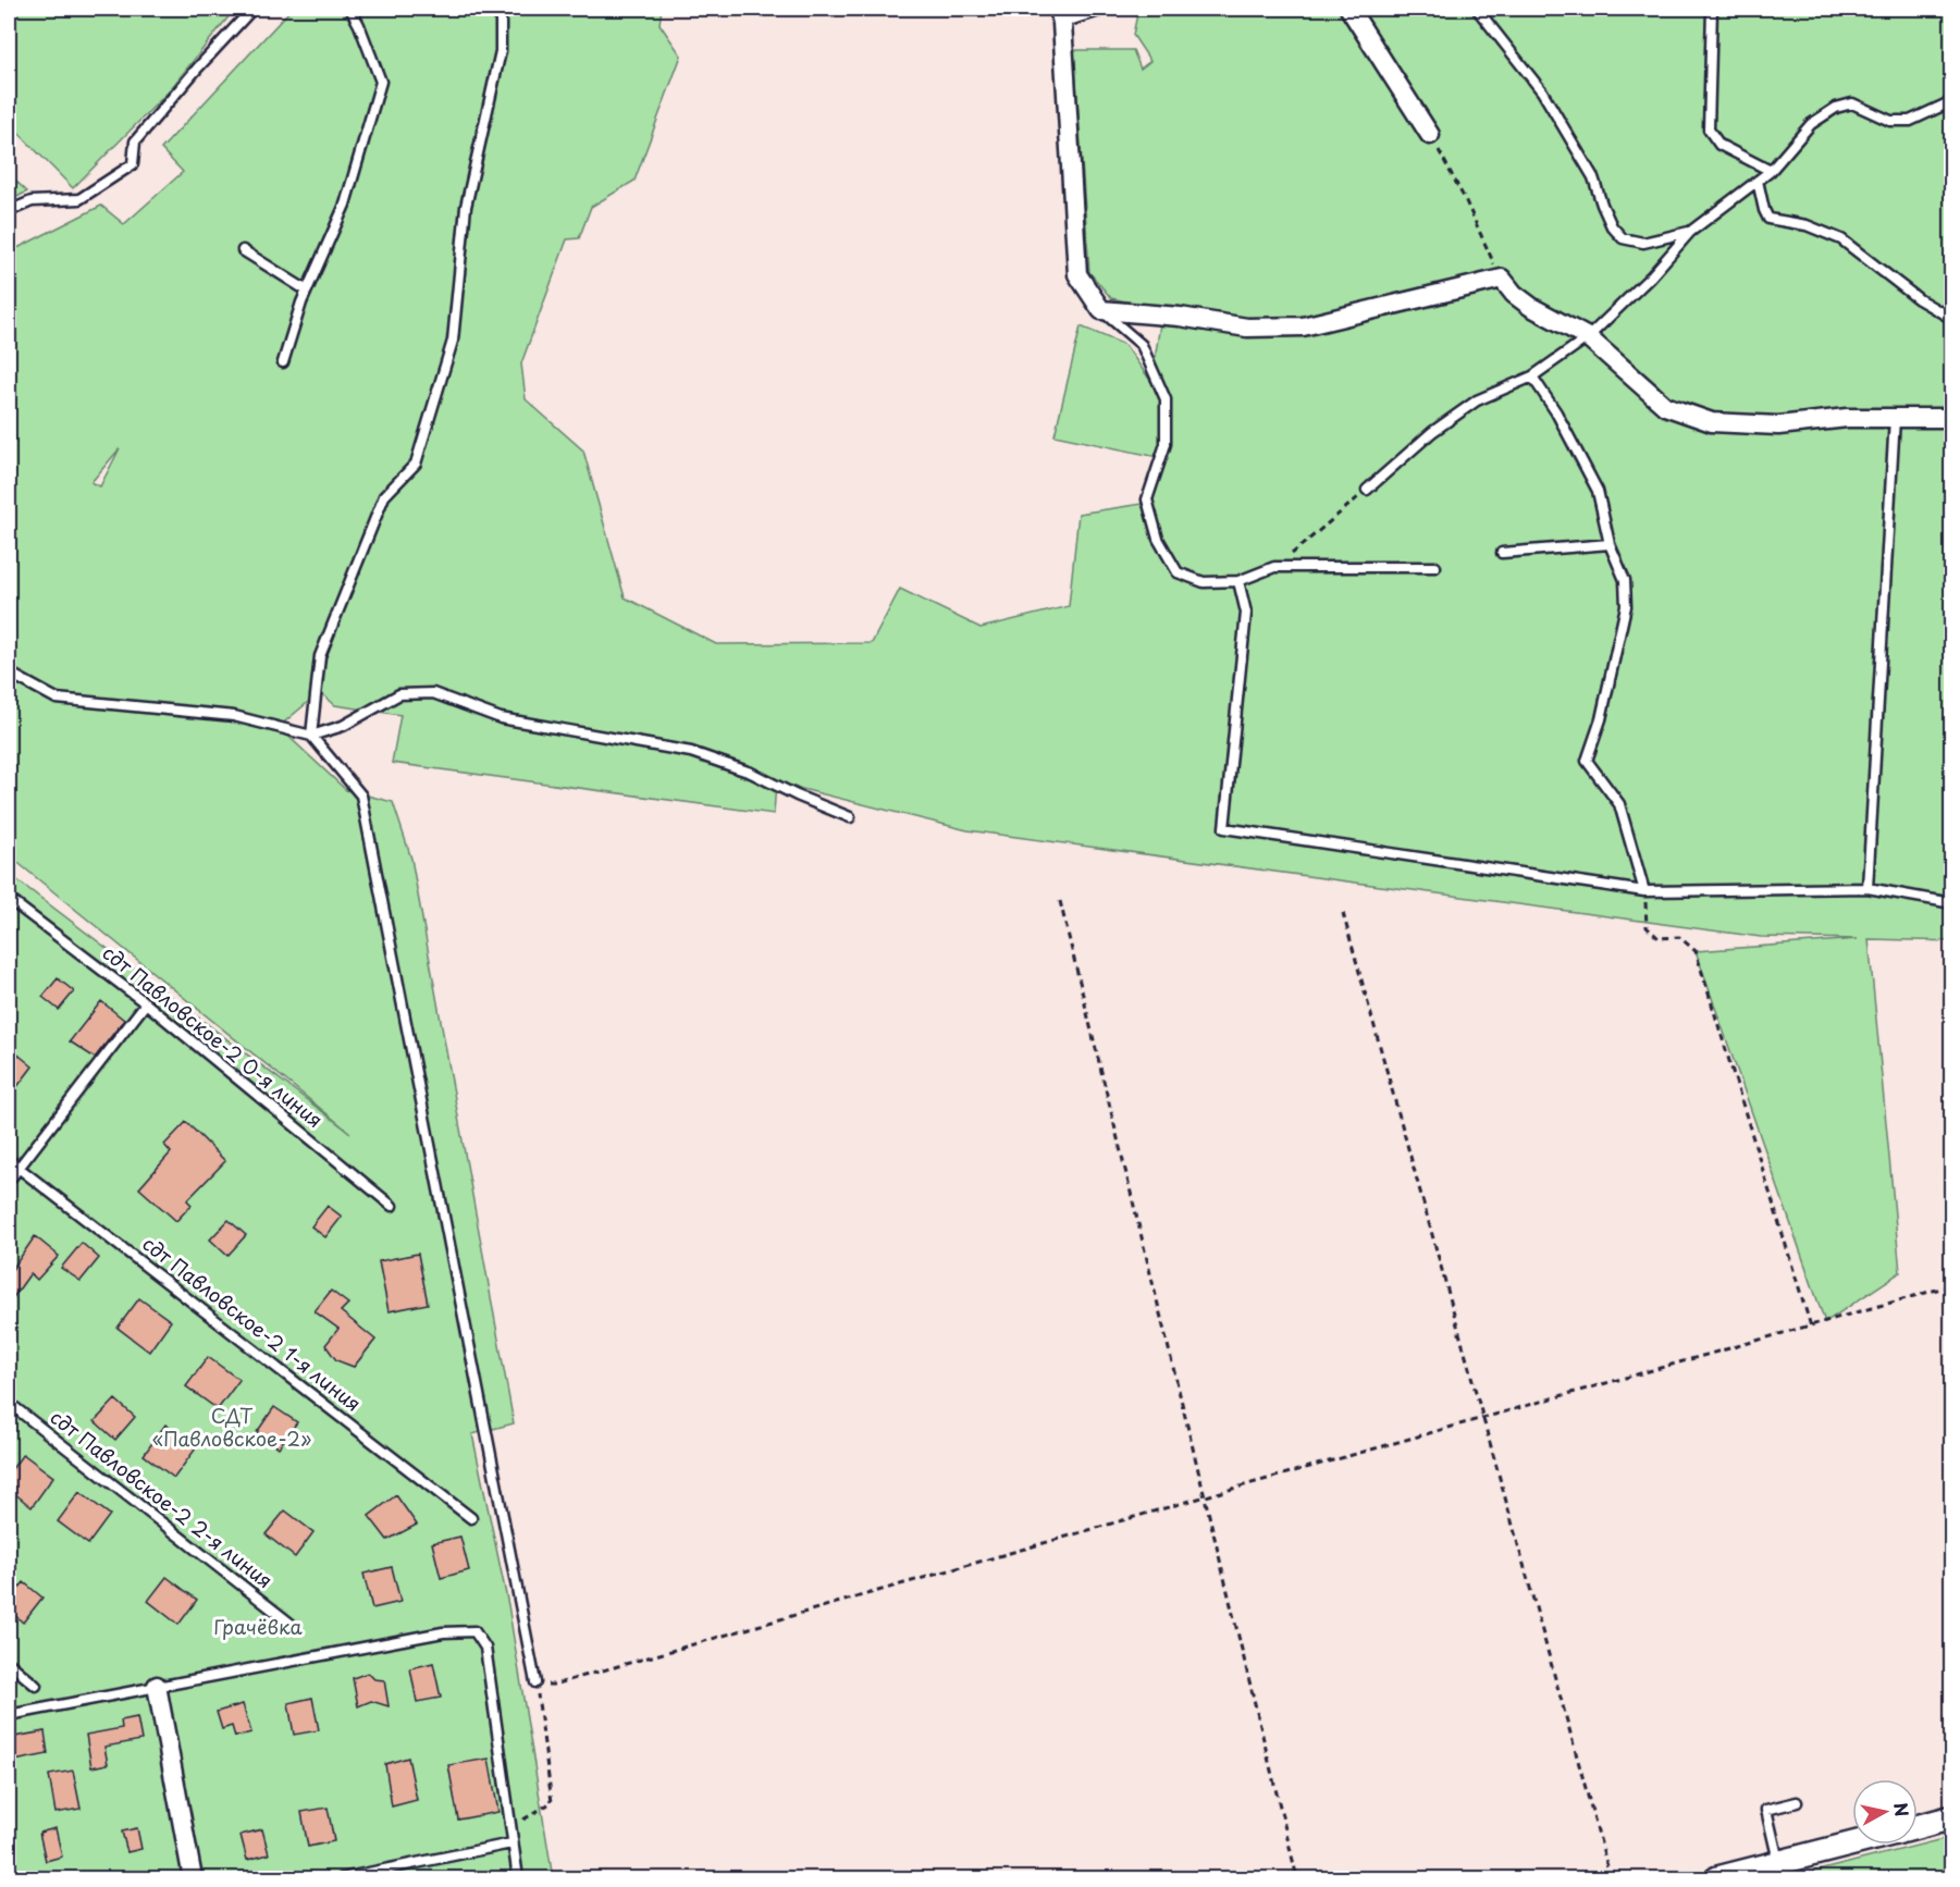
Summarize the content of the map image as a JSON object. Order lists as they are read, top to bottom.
{
  "streets": {
    "lane": ["сдт Павловское-2 0-я линия", "сдт Павловское-2 1-я линия", "сдт Павловское-2 2-я линия"]
  },
  "parks": ["СДТ «Павловское-2»", "Грачёвка"],
  "north": "right"
}
